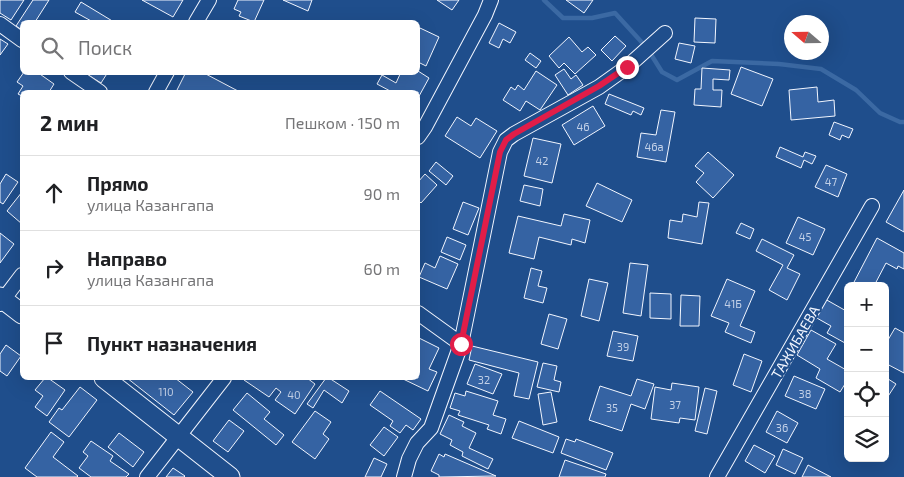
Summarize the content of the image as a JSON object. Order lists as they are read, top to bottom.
{
  "streets": {
    "street": ["ТАЖИБАЕВА"]
  },
  "house_numbers": [
    "46",
    "46а",
    "42",
    "47",
    "45",
    "41Б",
    "39",
    "32",
    "110",
    "38",
    "40",
    "37",
    "35",
    "36"
  ],
  "north": "left",
  "page": {
    "search": "Поиск",
    "heading": ["2 мин", "Пешком · 150 m"],
    "list": [
      ["Прямо", "улица Казангапа", "90 m"],
      ["Направо", "улица Казангапа", "60 m"],
      "Пункт назначения"
    ],
    "map_buttons": ["+", "−"]
  }
}
